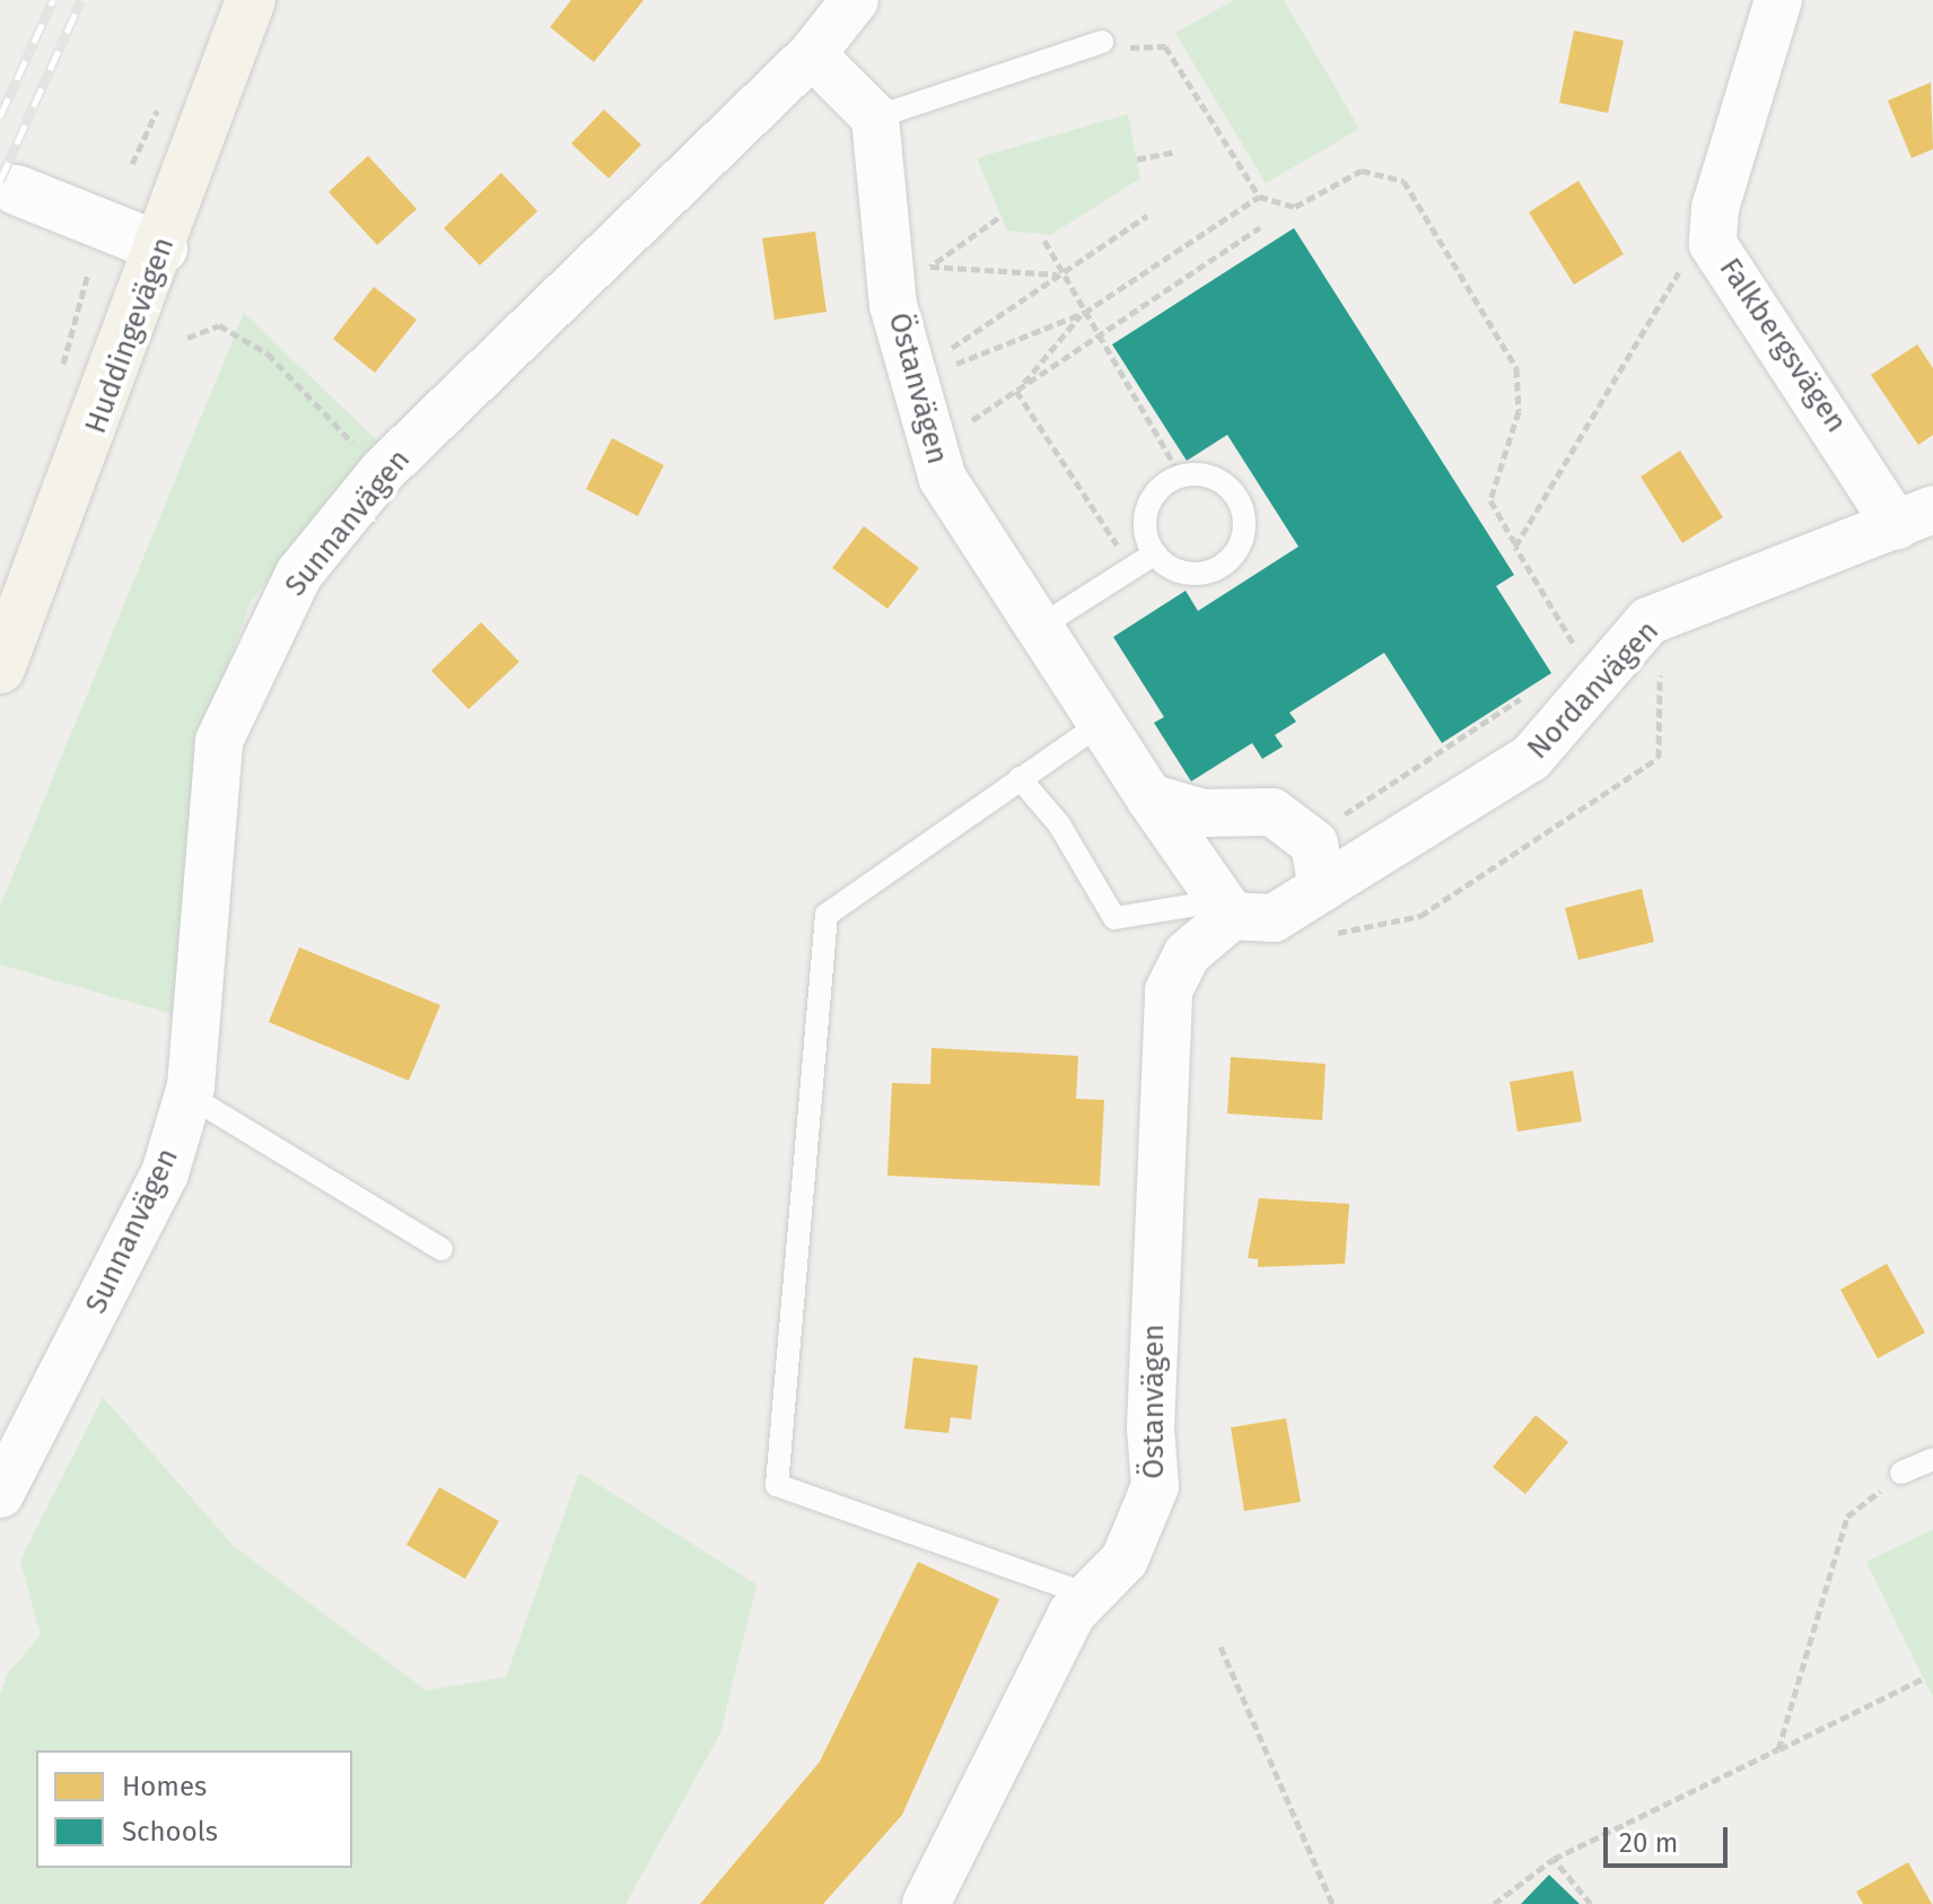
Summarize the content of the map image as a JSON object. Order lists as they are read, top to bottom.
{
  "streets": {
    "main road": ["Huddingevägen"],
    "street": [
      "Falkbergsvägen",
      "Östanvägen",
      "Sunnanvägen",
      "Nordanvägen"
    ]
  },
  "crossings": [
    ["Falkbergsvägen", "Nordanvägen"]
  ],
  "legend": ["Homes", "Schools"],
  "scale_bar": "20 m"
}
